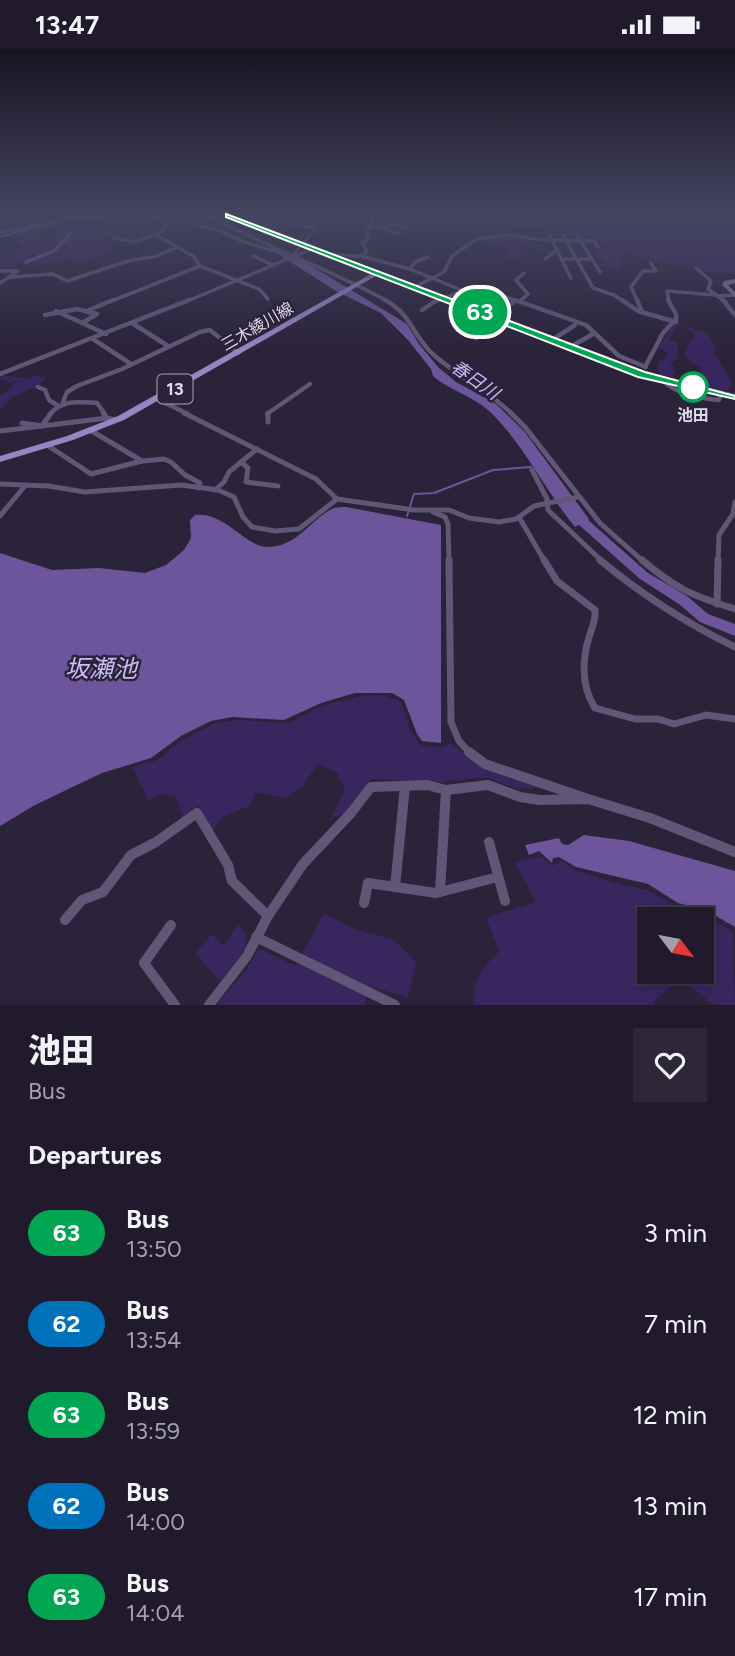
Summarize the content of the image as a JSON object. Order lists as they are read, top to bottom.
{
  "streets": {
    "main road": ["三木綾川線", "13"]
  },
  "water": ["春日川", "坂瀬池"],
  "places": ["池田"],
  "lines": ["bus line 63"],
  "north": "bottom right",
  "page": {
    "status": "13:47",
    "on_map": "63",
    "heading": [
      ["池田", "Bus"],
      "Departures"
    ],
    "list": [
      {
        "mark": "63",
        "name": "Bus",
        "note": "13:50",
        "value": "3 min"
      },
      {
        "mark": "62",
        "name": "Bus",
        "note": "13:54",
        "value": "7 min"
      },
      {
        "mark": "63",
        "name": "Bus",
        "note": "13:59",
        "value": "12 min"
      },
      {
        "mark": "62",
        "name": "Bus",
        "note": "14:00",
        "value": "13 min"
      },
      {
        "mark": "63",
        "name": "Bus",
        "note": "14:04",
        "value": "17 min"
      }
    ]
  }
}
